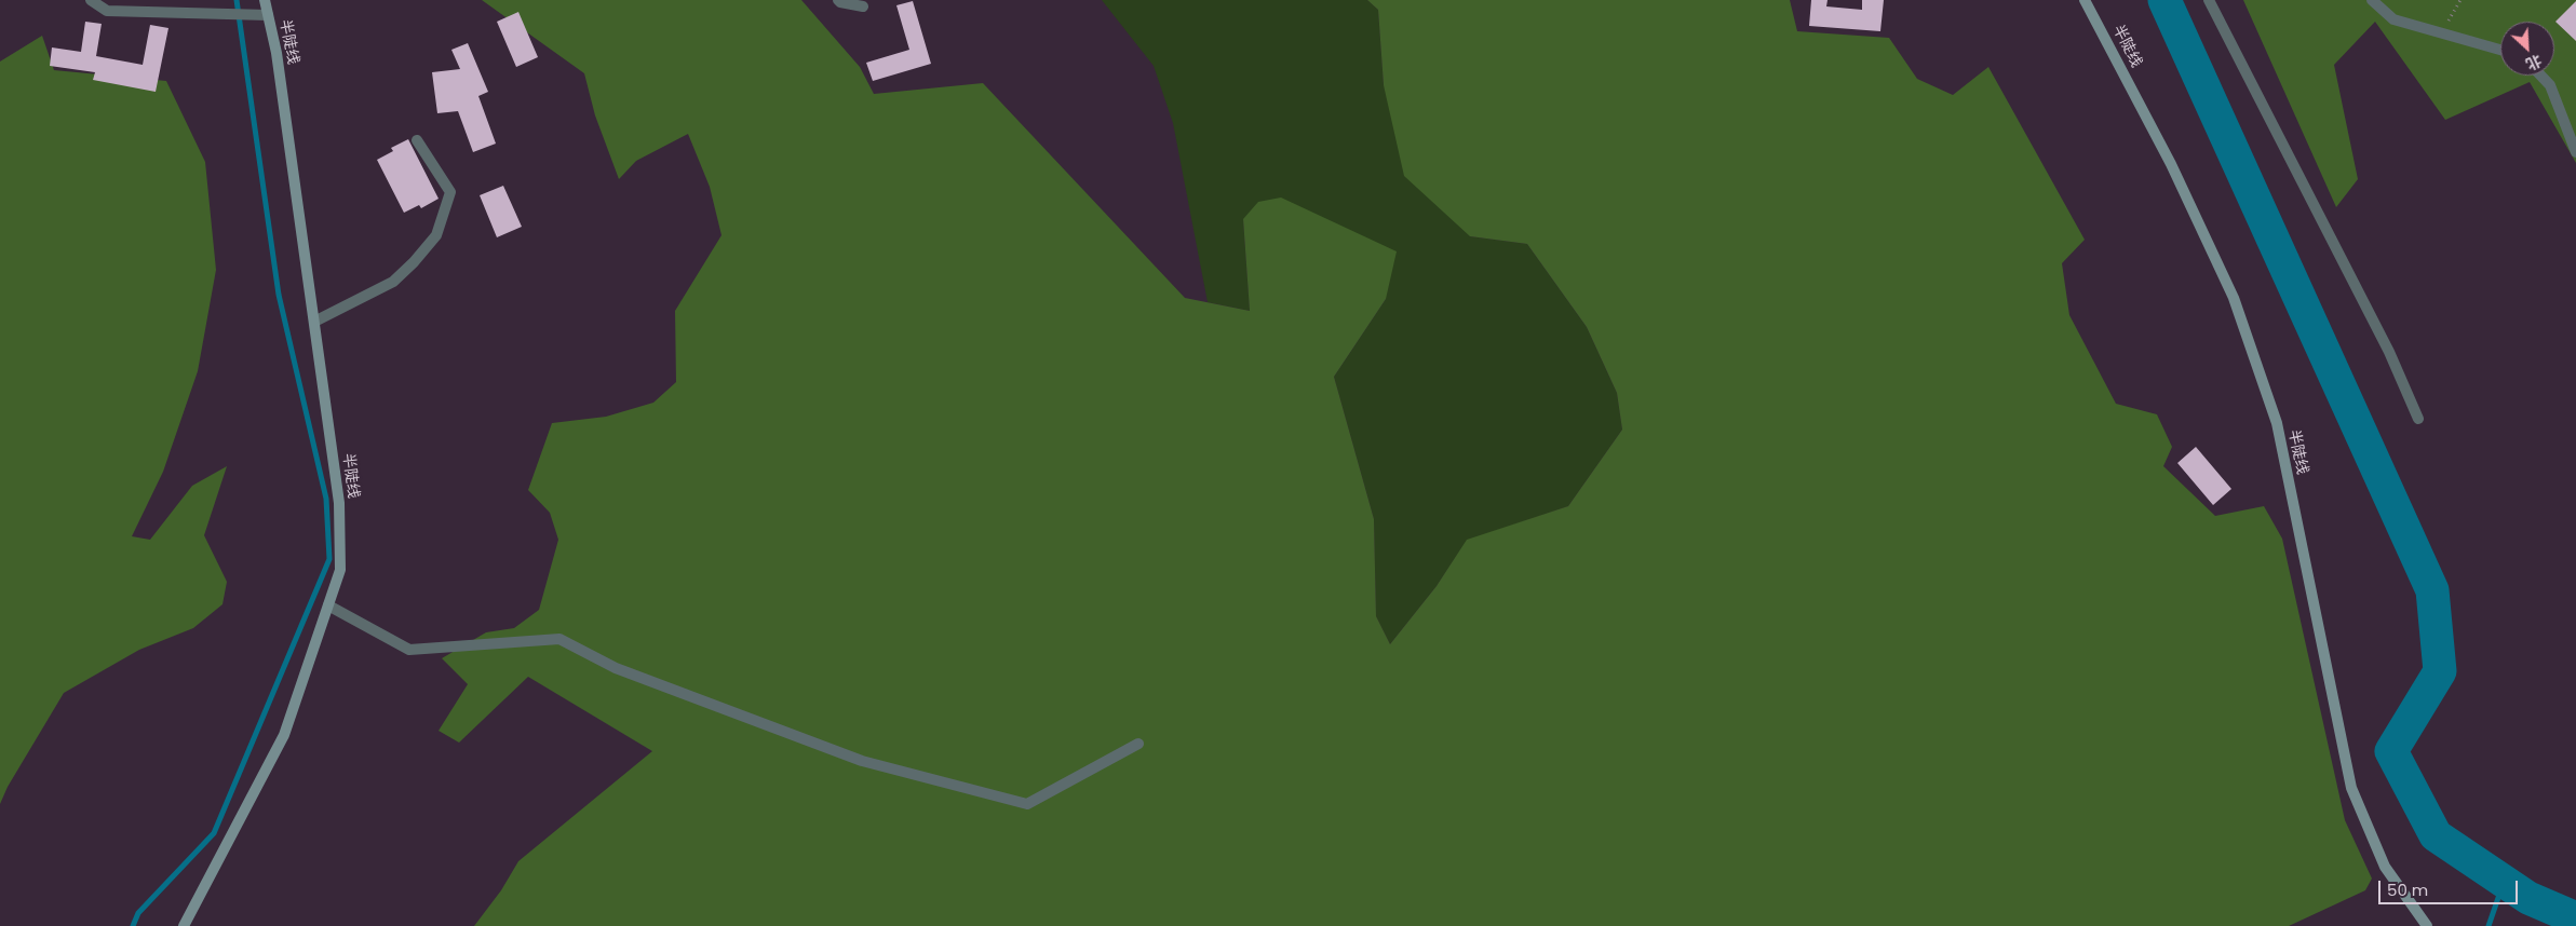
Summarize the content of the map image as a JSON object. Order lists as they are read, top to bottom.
{
  "streets": {
    "street": ["半陡线"]
  },
  "scale_bar": "50 m",
  "north": "bottom right"
}
